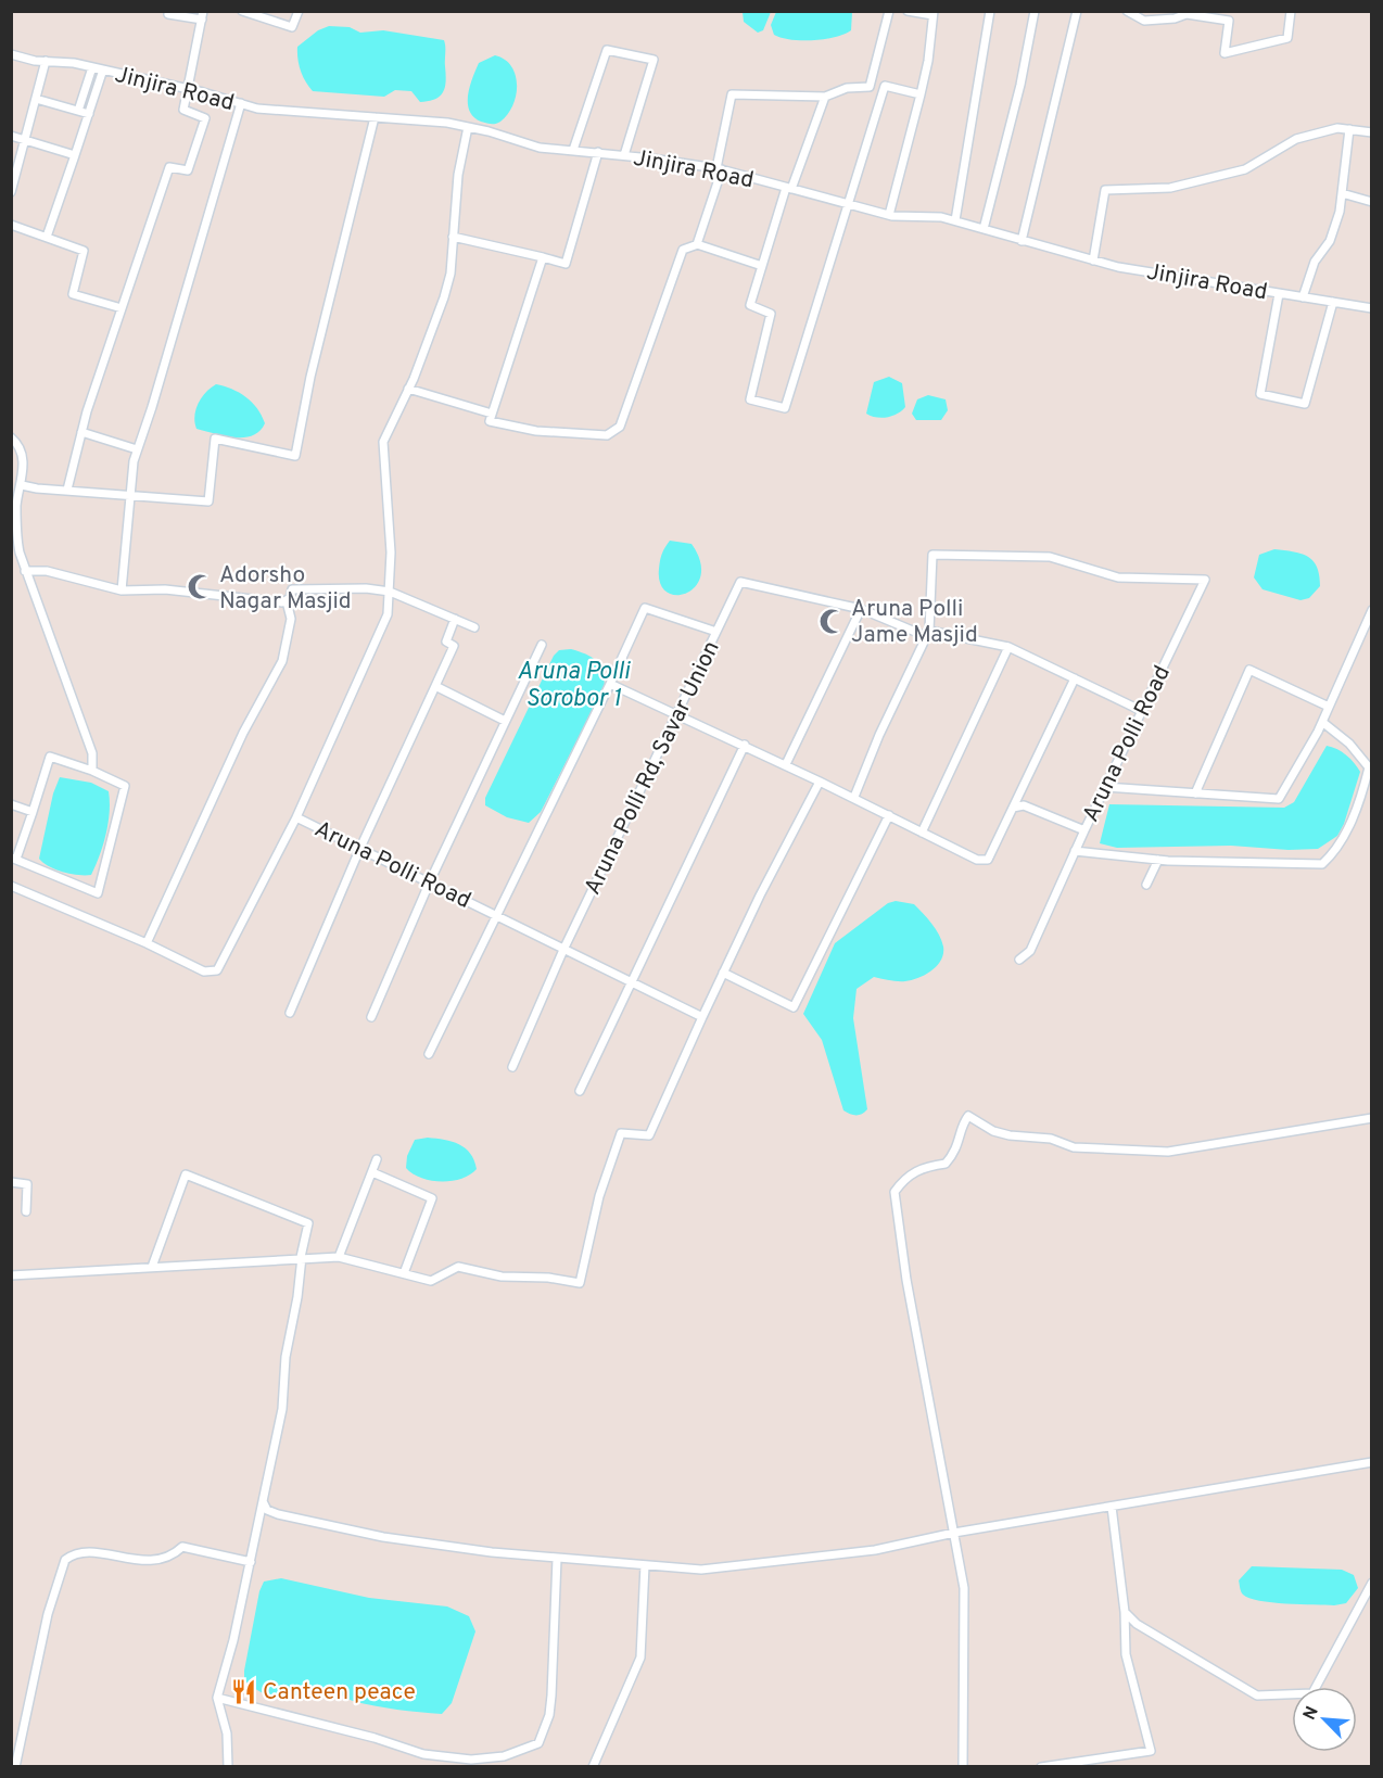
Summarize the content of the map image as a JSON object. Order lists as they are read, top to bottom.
{
  "streets": {
    "street": ["Jinjira Road", "Aruna Polli Road", "Aruna Polli Rd, Savar Union"]
  },
  "crossings": [
    ["Aruna Polli Road", "Aruna Polli Rd, Savar Union"]
  ],
  "water": ["Aruna Polli Sorobor 1"],
  "places": {
    "mosque": ["Adorsho Nagar Masjid", "Aruna Polli Jame Masjid"],
    "restaurant": ["Canteen peace"]
  },
  "north": "top left"
}
